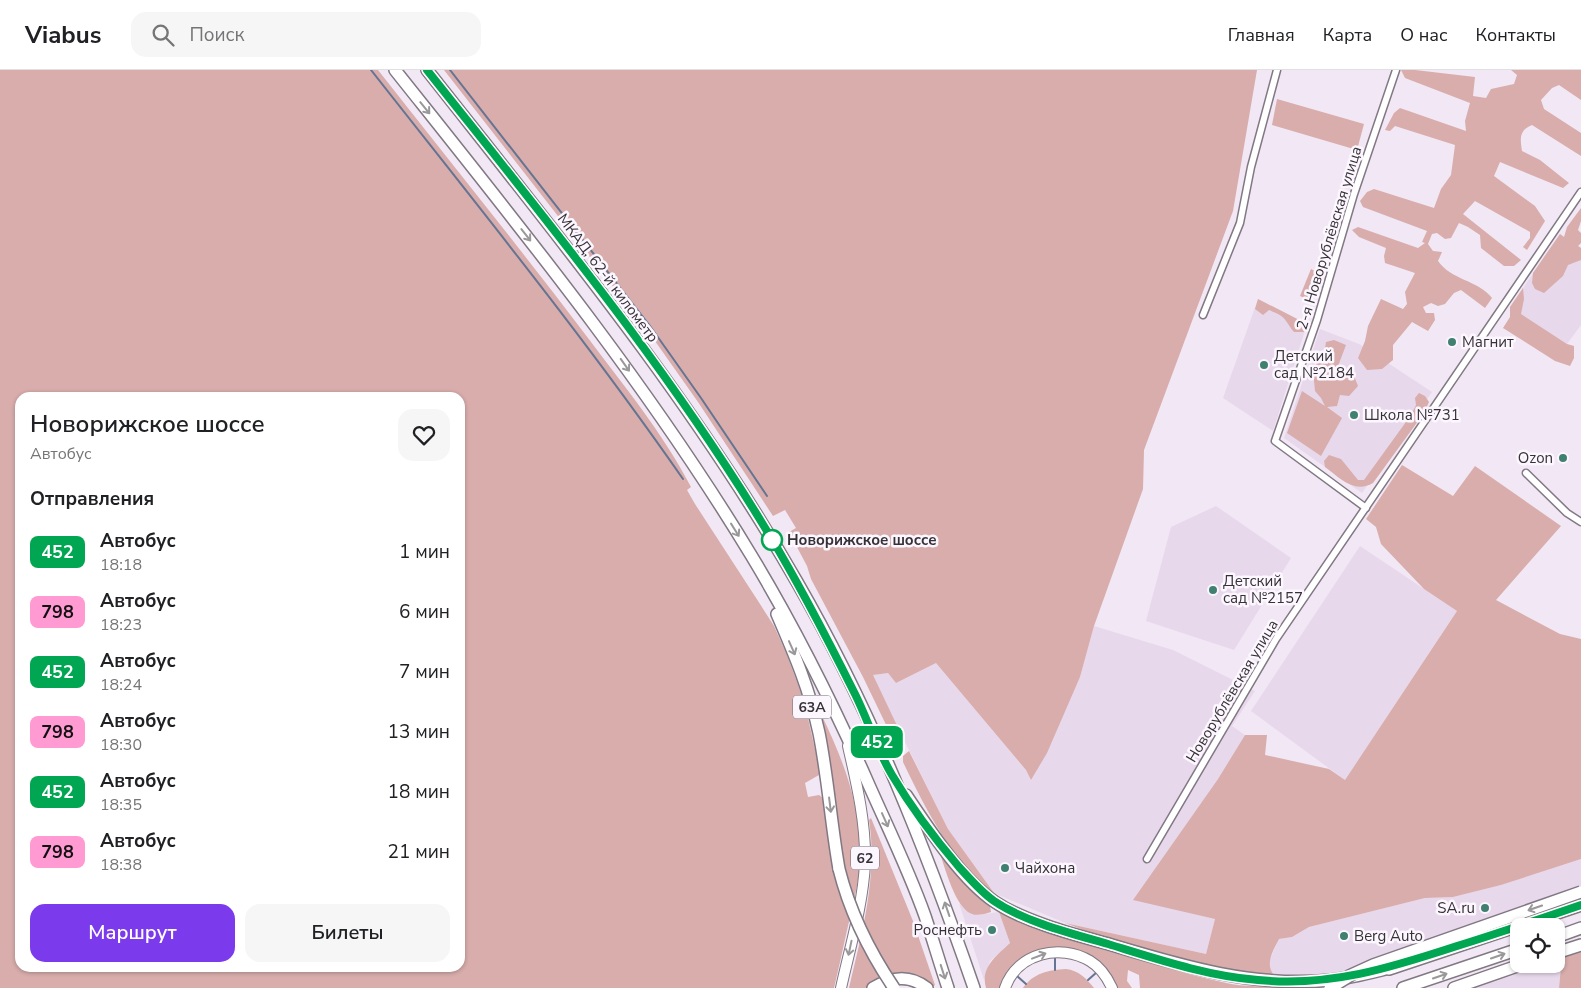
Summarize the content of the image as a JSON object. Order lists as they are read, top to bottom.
{
  "streets": {
    "highway": ["МКАД, 62-й километр", "63A"],
    "main road": ["62"],
    "street": ["2-я Новорублёвская улица", "Новорублёвская улица"]
  },
  "crossings": [
    ["2-я Новорублёвская улица", "Новорублёвская улица"]
  ],
  "places": [
    "Магнит",
    "Детский сад №2184",
    "Школа №731",
    "Ozon",
    "Новорижское шоссе",
    "Детский сад №2157",
    "Чайхона",
    "SA.ru",
    "Роснефть",
    "Berg Auto"
  ],
  "lines": ["bus line 452"],
  "page": {
    "header": "Viabus",
    "search": "Поиск",
    "nav": [
      "Главная",
      "Карта",
      "О нас",
      "Контакты"
    ],
    "on_map": "452",
    "heading": [
      ["Новорижское шоссе", "Автобус"],
      "Отправления"
    ],
    "list": [
      {
        "mark": "452",
        "name": "Автобус",
        "note": "18:18",
        "value": "1 мин"
      },
      {
        "mark": "798",
        "name": "Автобус",
        "note": "18:23",
        "value": "6 мин"
      },
      {
        "mark": "452",
        "name": "Автобус",
        "note": "18:24",
        "value": "7 мин"
      },
      {
        "mark": "798",
        "name": "Автобус",
        "note": "18:30",
        "value": "13 мин"
      },
      {
        "mark": "452",
        "name": "Автобус",
        "note": "18:35",
        "value": "18 мин"
      },
      {
        "mark": "798",
        "name": "Автобус",
        "note": "18:38",
        "value": "21 мин"
      }
    ],
    "buttons": ["Маршрут", "Билеты"]
  }
}
